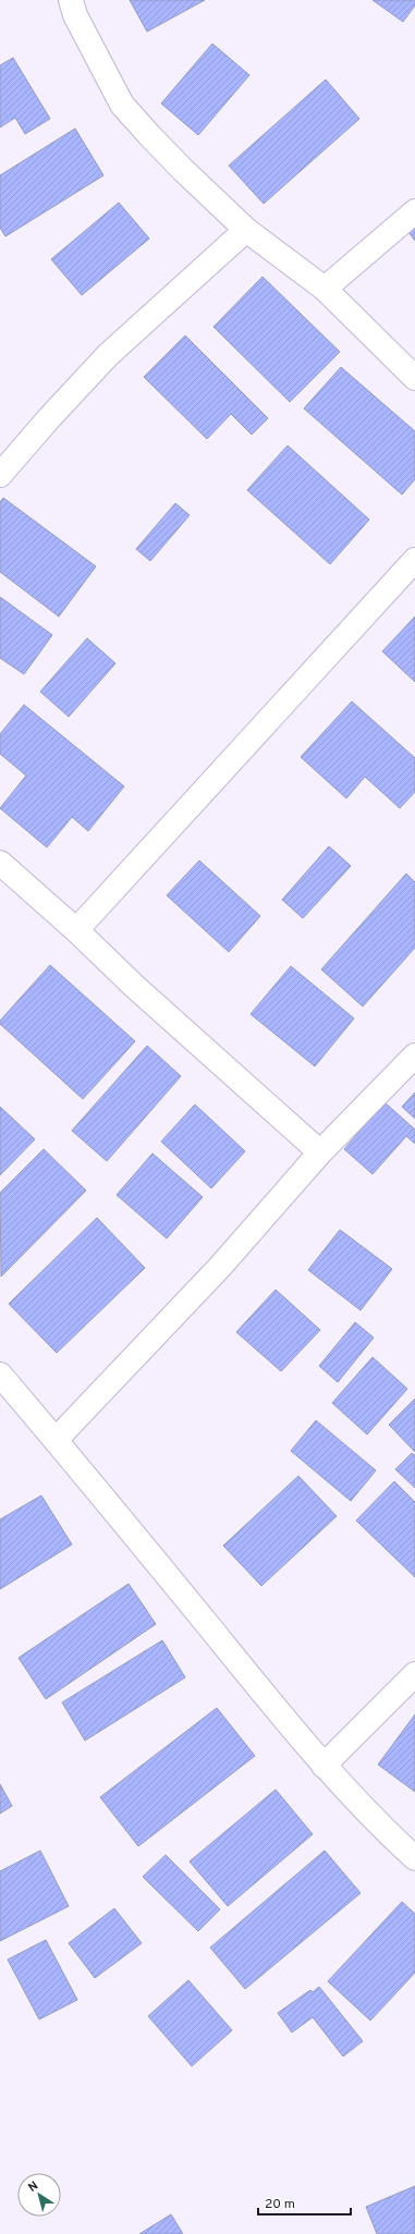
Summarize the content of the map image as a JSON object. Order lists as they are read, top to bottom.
{
  "scale_bar": "20 m",
  "north": "top left"
}
